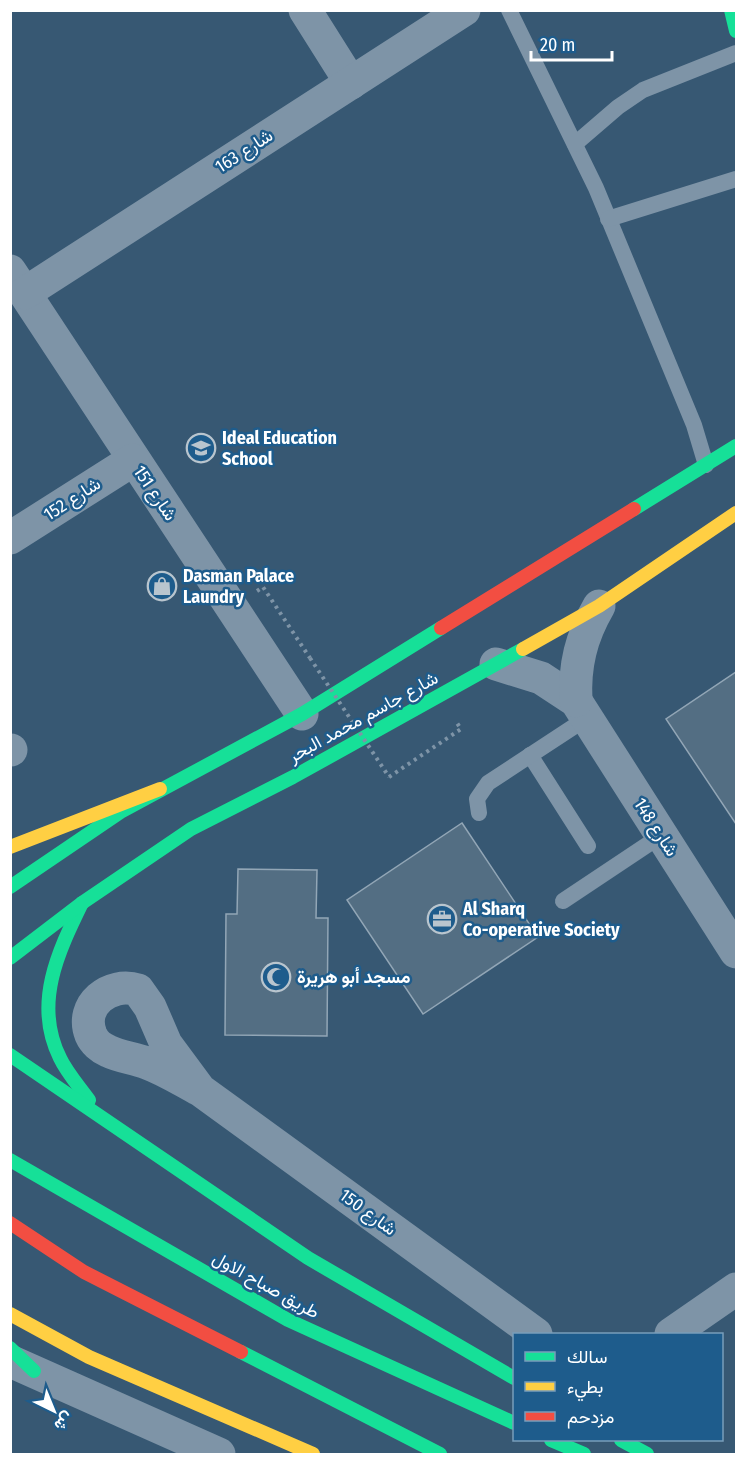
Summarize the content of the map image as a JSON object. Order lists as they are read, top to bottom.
{
  "streets": {
    "main road": ["شارع جاسم محمد البحر", "طريق صباح الاول"],
    "street": [
      "شارع 163",
      "شارع 151",
      "شارع 152",
      "شارع 148",
      "شارع 150"
    ]
  },
  "crossings": [
    ["شارع 163", "شارع 151"],
    ["شارع 151", "شارع 152"],
    ["شارع 151", "شارع جاسم محمد البحر"],
    ["شارع جاسم محمد البحر", "شارع 148"]
  ],
  "places": {
    "school or university": ["Ideal Education School"],
    "shop": ["Dasman Palace Laundry"],
    "office": ["Al Sharq Co-operative Society"],
    "mosque": ["مسجد أبو هريرة"]
  },
  "legend": ["سالك", "بطيء", "مزدحم"],
  "scale_bar": "20 m",
  "north": "bottom right"
}
